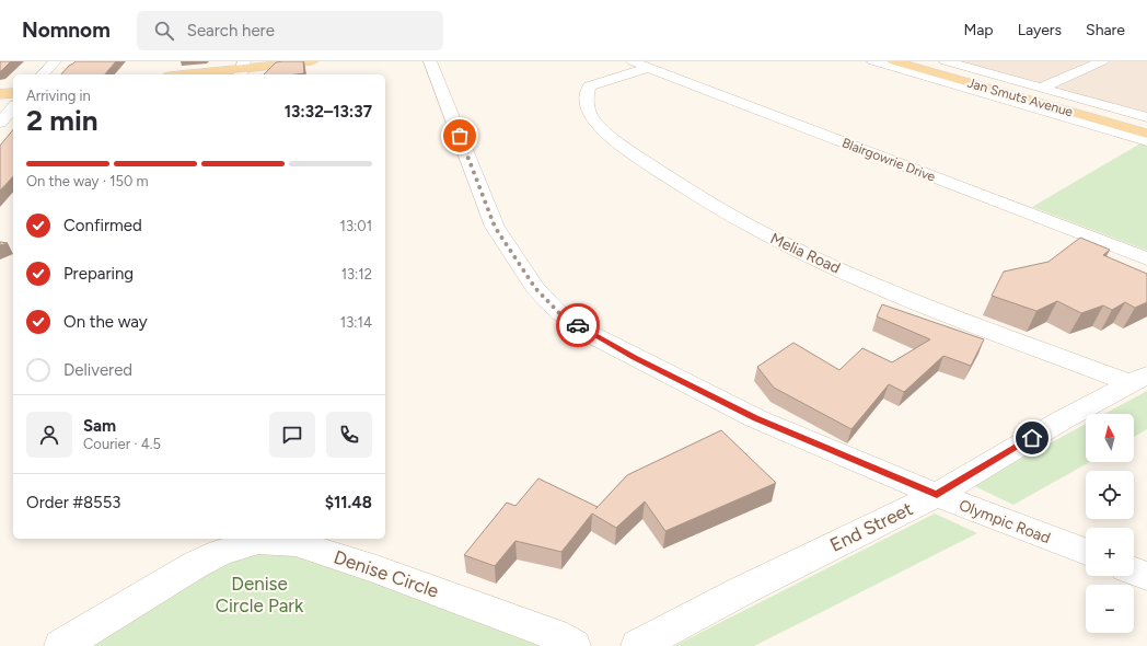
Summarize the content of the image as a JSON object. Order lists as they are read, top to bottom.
{
  "streets": {
    "main road": ["Jan Smuts Avenue"],
    "street": [
      "Blairgowrie Drive",
      "Melia Road",
      "Olympic Road",
      "End Street",
      "Denise Circle"
    ]
  },
  "crossings": [
    ["Blairgowrie Drive", "Melia Road"],
    ["Melia Road", "End Street"],
    ["Olympic Road", "End Street"]
  ],
  "parks": ["Denise Circle Park"],
  "north": "top",
  "page": {
    "header": "Nomnom",
    "search": "Search here",
    "nav": ["Map", "Layers", "Share"],
    "heading": ["2 min", "Arriving in", "13:32–13:37"],
    "panel": [
      "Sam",
      "Courier · 4.5",
      "Order #8553",
      "$11.48"
    ],
    "bar": "On the way · 150 m",
    "list": [
      ["Confirmed", "13:01"],
      ["Preparing", "13:12"],
      ["On the way", "13:14"],
      "Delivered"
    ],
    "map_buttons": ["+", "−"]
  }
}
